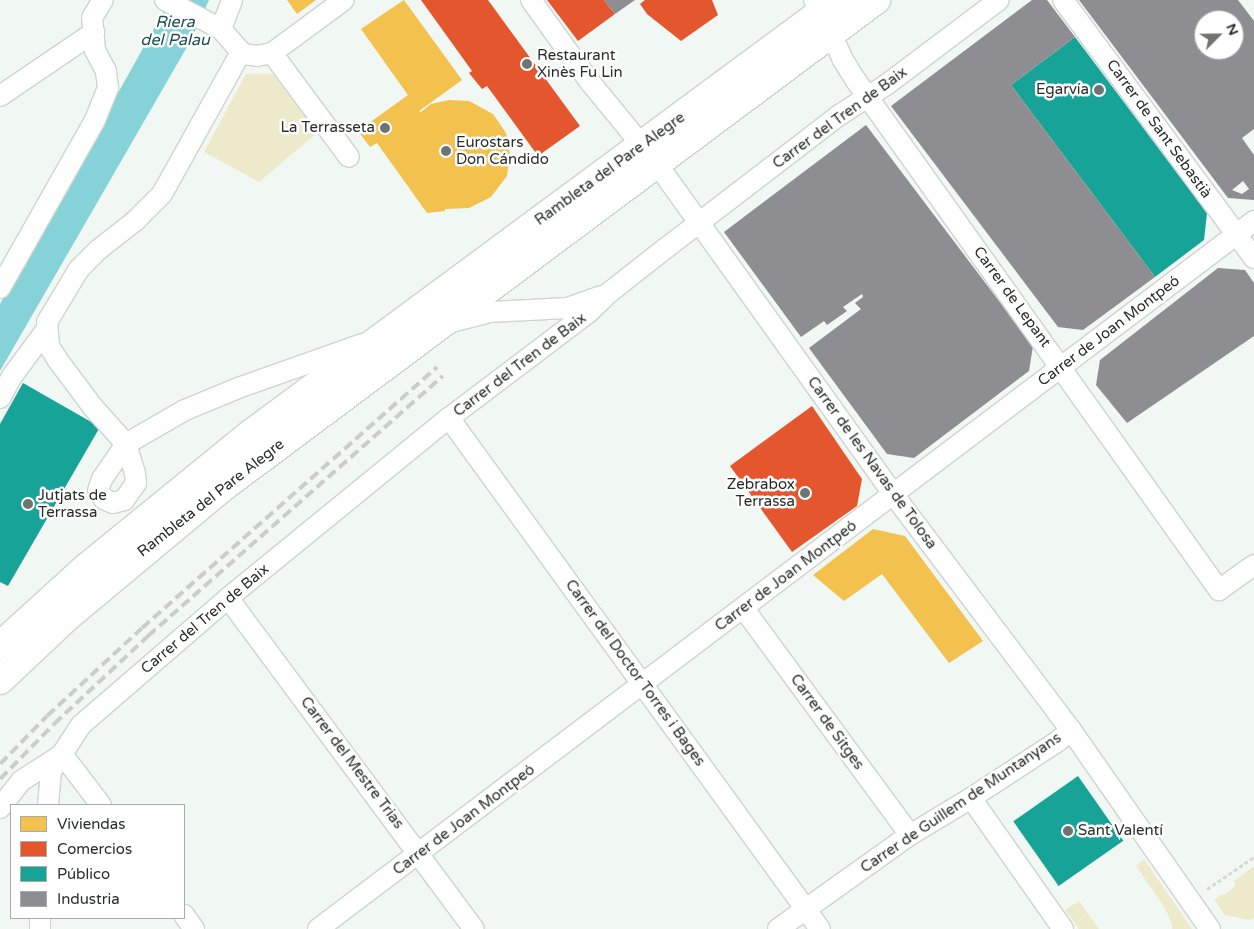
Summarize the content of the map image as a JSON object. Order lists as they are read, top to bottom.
{
  "streets": {
    "main road": ["Rambleta del Pare Alegre"],
    "street": [
      "Carrer del Tren de Baix",
      "Carrer de Sant Sebastià",
      "Carrer de Lepant",
      "Carrer de Joan Montpeó",
      "Carrer de les Navas de Tolosa",
      "Carrer del Doctor Torres i Bages",
      "Carrer de Sitges",
      "Carrer del Mestre Trias",
      "Carrer de Guillem de Muntanyans"
    ]
  },
  "crossings": [
    ["Carrer del Tren de Baix", "Rambleta del Pare Alegre"],
    ["Carrer del Tren de Baix", "Carrer de Lepant"],
    ["Carrer del Tren de Baix", "Carrer de les Navas de Tolosa"],
    ["Carrer del Tren de Baix", "Carrer del Doctor Torres i Bages"],
    ["Carrer del Tren de Baix", "Carrer del Mestre Trias"],
    ["Carrer de Sant Sebastià", "Carrer de Joan Montpeó"],
    ["Rambleta del Pare Alegre", "Carrer de Lepant"],
    ["Rambleta del Pare Alegre", "Carrer de les Navas de Tolosa"],
    ["Carrer de Lepant", "Carrer de Joan Montpeó"],
    ["Carrer de Joan Montpeó", "Carrer de les Navas de Tolosa"],
    ["Carrer de Joan Montpeó", "Carrer del Doctor Torres i Bages"],
    ["Carrer de Joan Montpeó", "Carrer de Sitges"],
    ["Carrer de Joan Montpeó", "Carrer del Mestre Trias"],
    ["Carrer de les Navas de Tolosa", "Carrer de Guillem de Muntanyans"],
    ["Carrer del Doctor Torres i Bages", "Carrer de Guillem de Muntanyans"],
    ["Carrer de Sitges", "Carrer de Guillem de Muntanyans"]
  ],
  "water": ["Riera del Palau"],
  "places": [
    "Restaurant Xinès Fu Lin",
    "Egarvía",
    "La Terrasseta",
    "Eurostars Don Cándido",
    "Zebrabox Terrassa",
    "Jutjats de Terrassa",
    "Sant Valentí"
  ],
  "legend": [
    "Viviendas",
    "Comercios",
    "Público",
    "Industria"
  ],
  "north": "top right"
}
